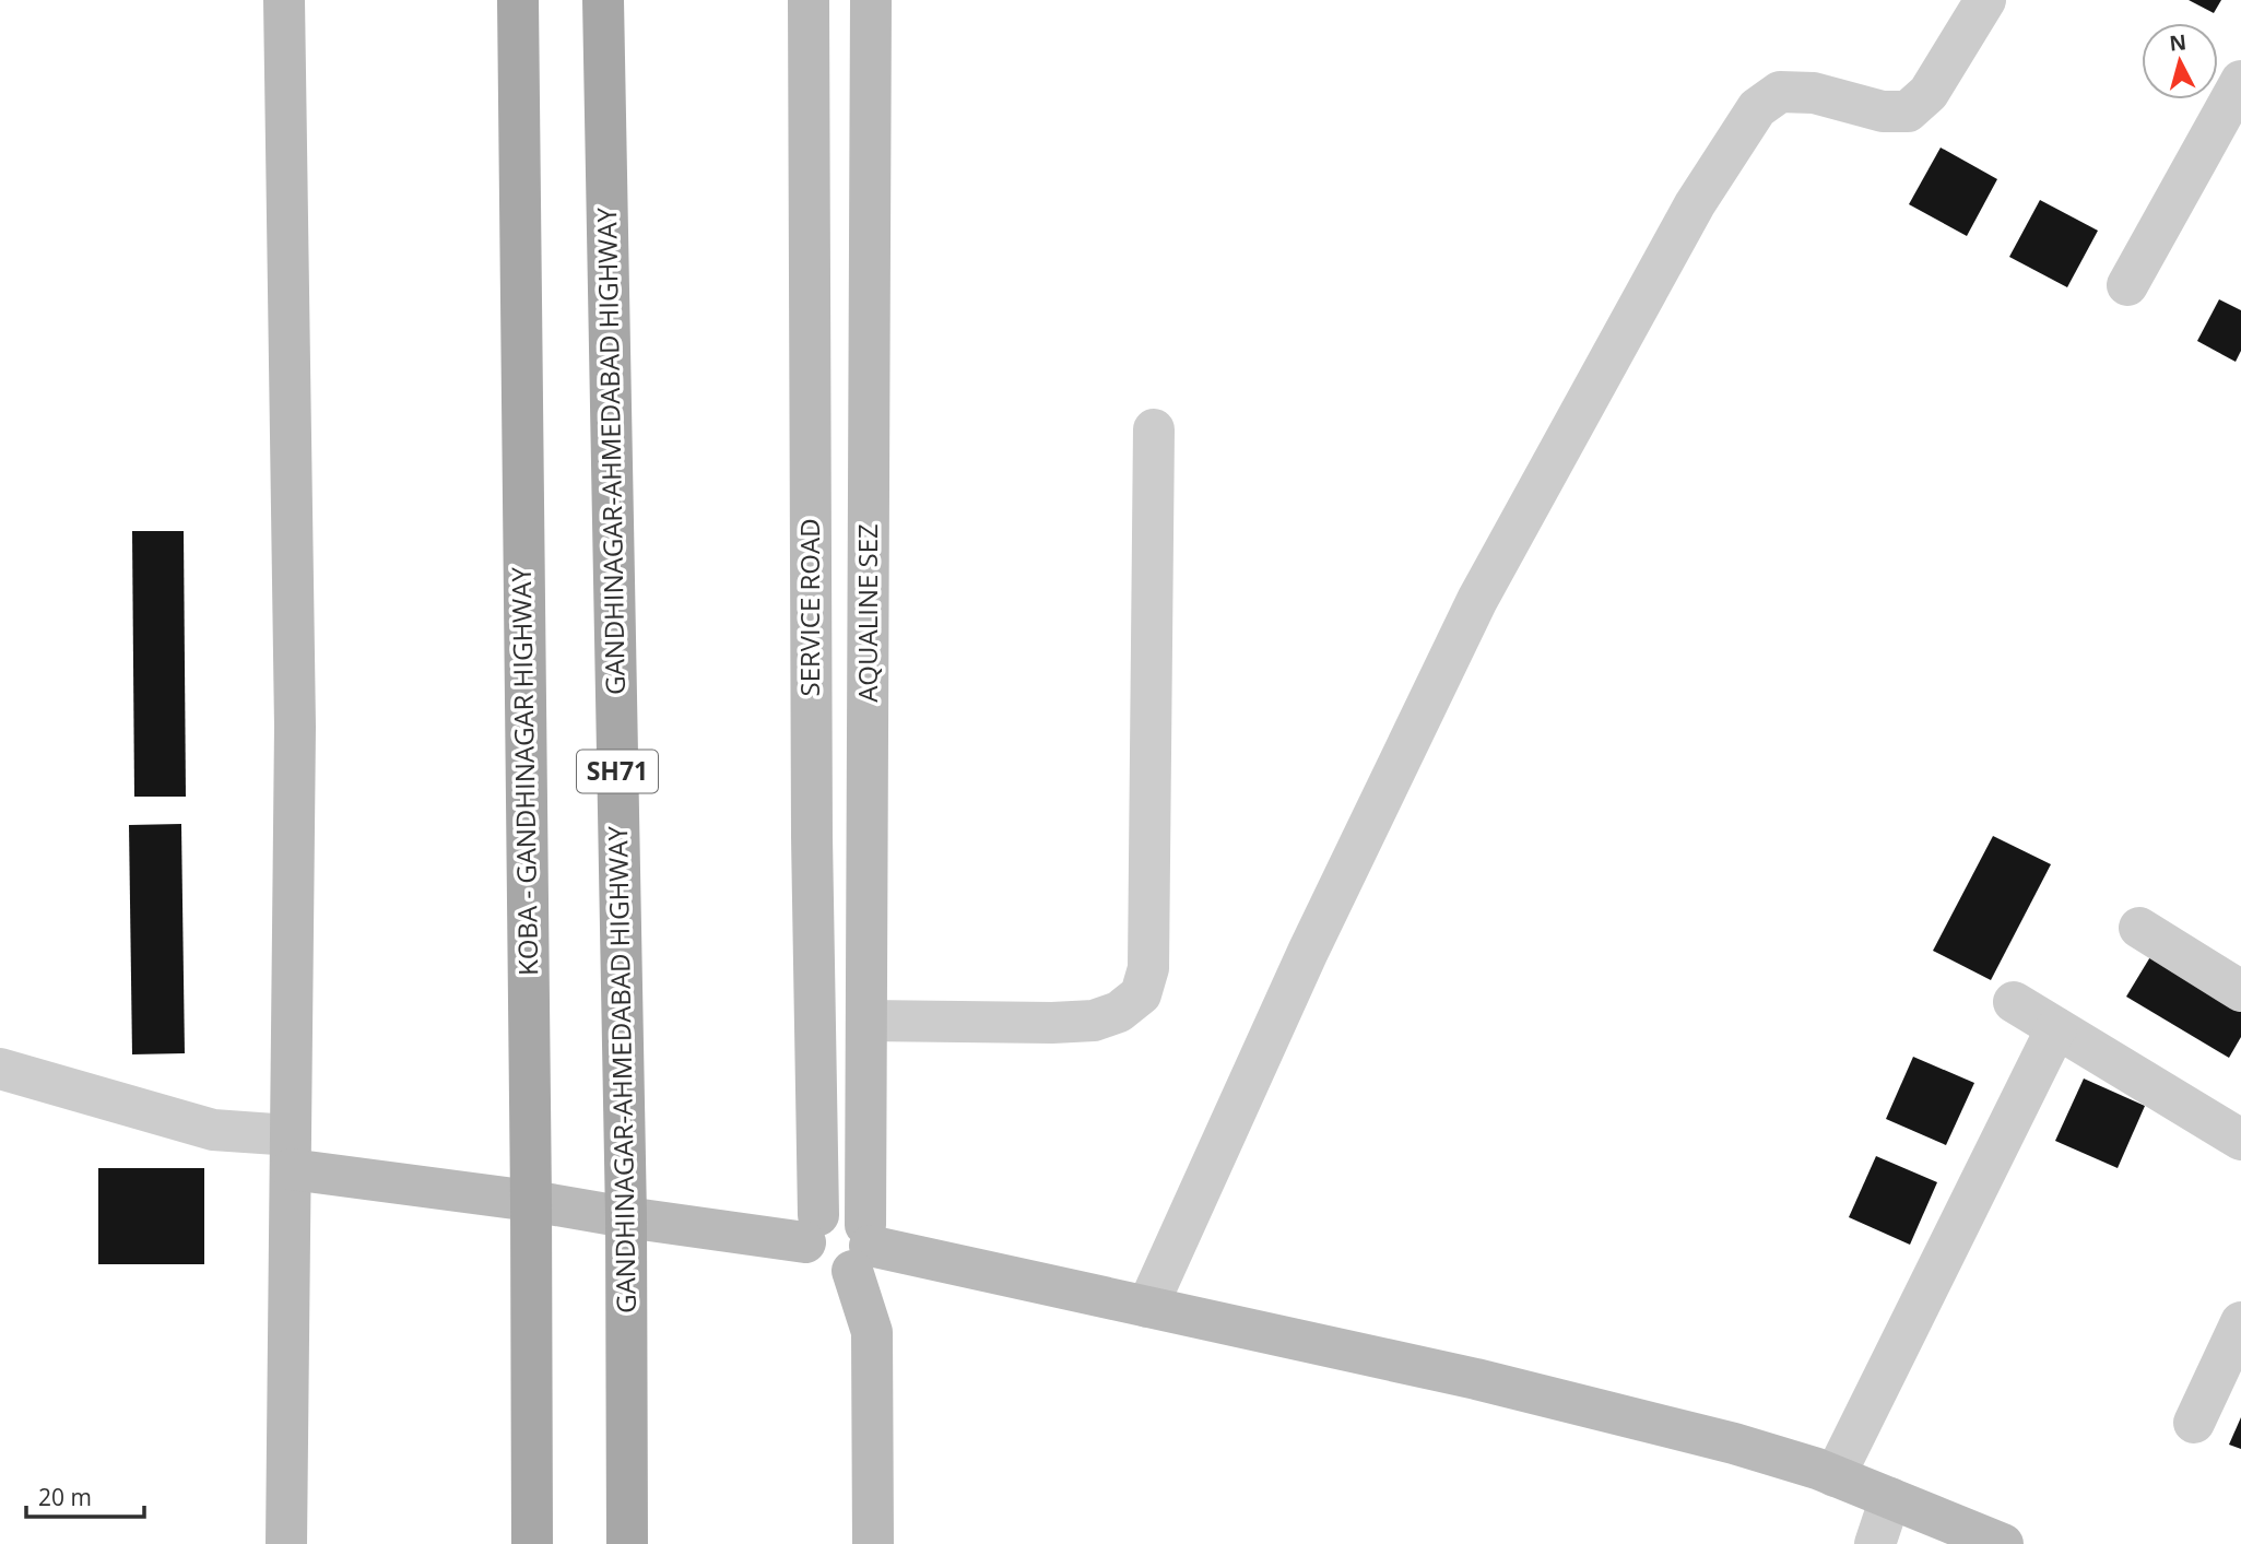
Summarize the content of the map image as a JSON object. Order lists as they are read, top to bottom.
{
  "streets": {
    "main road": ["GANDHINAGAR-AHMEDABAD HIGHWAY", "KOBA - GANDHINAGAR HIGHWAY", "SH71"],
    "street": ["SERVICE ROAD", "AQUALINE SEZ"]
  },
  "crossings": [
    ["SERVICE ROAD", "AQUALINE SEZ"]
  ],
  "scale_bar": "20 m",
  "north": "top"
}
